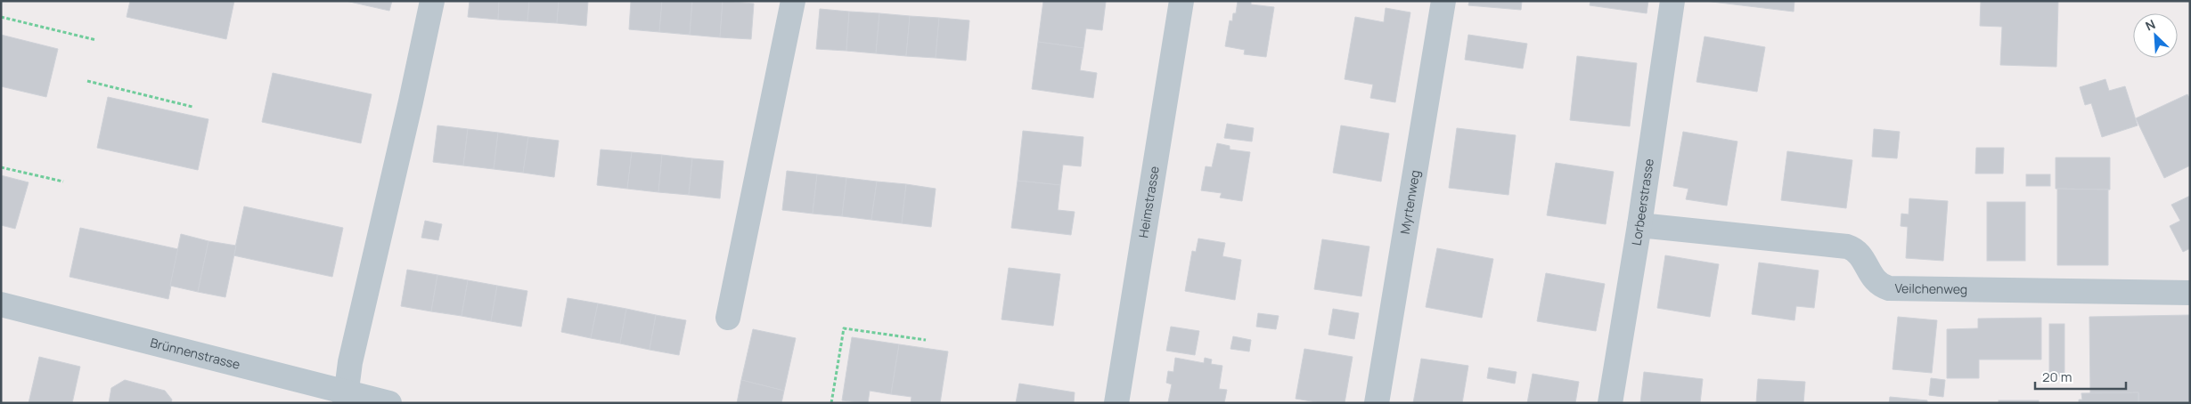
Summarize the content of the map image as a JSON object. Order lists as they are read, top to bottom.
{
  "streets": {
    "street": [
      "Heimstrasse",
      "Myrtenweg",
      "Lorbeerstrasse",
      "Veilchenweg",
      "Brünnenstrasse"
    ]
  },
  "crossings": [
    ["Lorbeerstrasse", "Veilchenweg"]
  ],
  "scale_bar": "20 m",
  "north": "top left"
}
